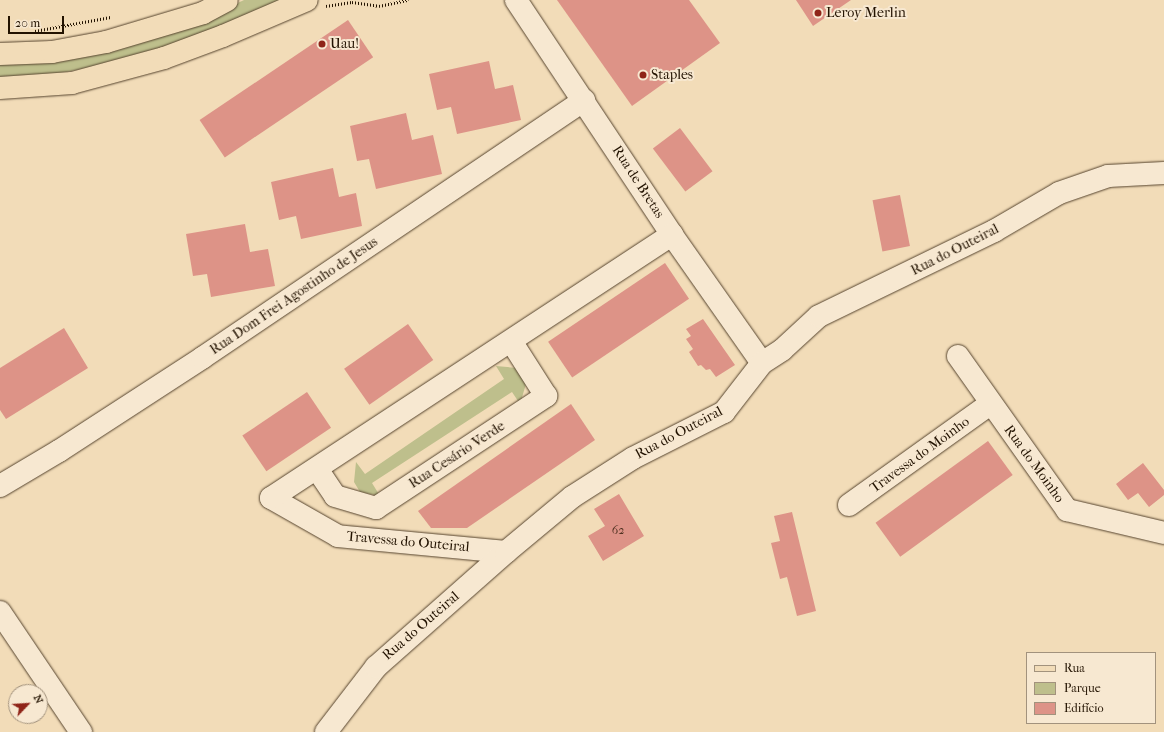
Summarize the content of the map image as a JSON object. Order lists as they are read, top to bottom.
{
  "streets": {
    "street": [
      "Rua de Bretas",
      "Rua do Outeiral",
      "Rua Dom Frei Agostinho de Jesus",
      "Rua Cesário Verde",
      "Travessa do Moinho",
      "Rua do Moinho",
      "Travessa do Outeiral"
    ]
  },
  "crossings": [
    ["Rua de Bretas", "Rua do Outeiral"],
    ["Rua de Bretas", "Rua Dom Frei Agostinho de Jesus"],
    ["Rua do Outeiral", "Travessa do Outeiral"],
    ["Rua Cesário Verde", "Travessa do Outeiral"],
    ["Travessa do Moinho", "Rua do Moinho"]
  ],
  "places": ["Leroy Merlin", "Uau!", "Staples"],
  "house_numbers": ["62"],
  "legend": ["Rua", "Parque", "Edifício"],
  "scale_bar": "20 m",
  "north": "top right"
}
